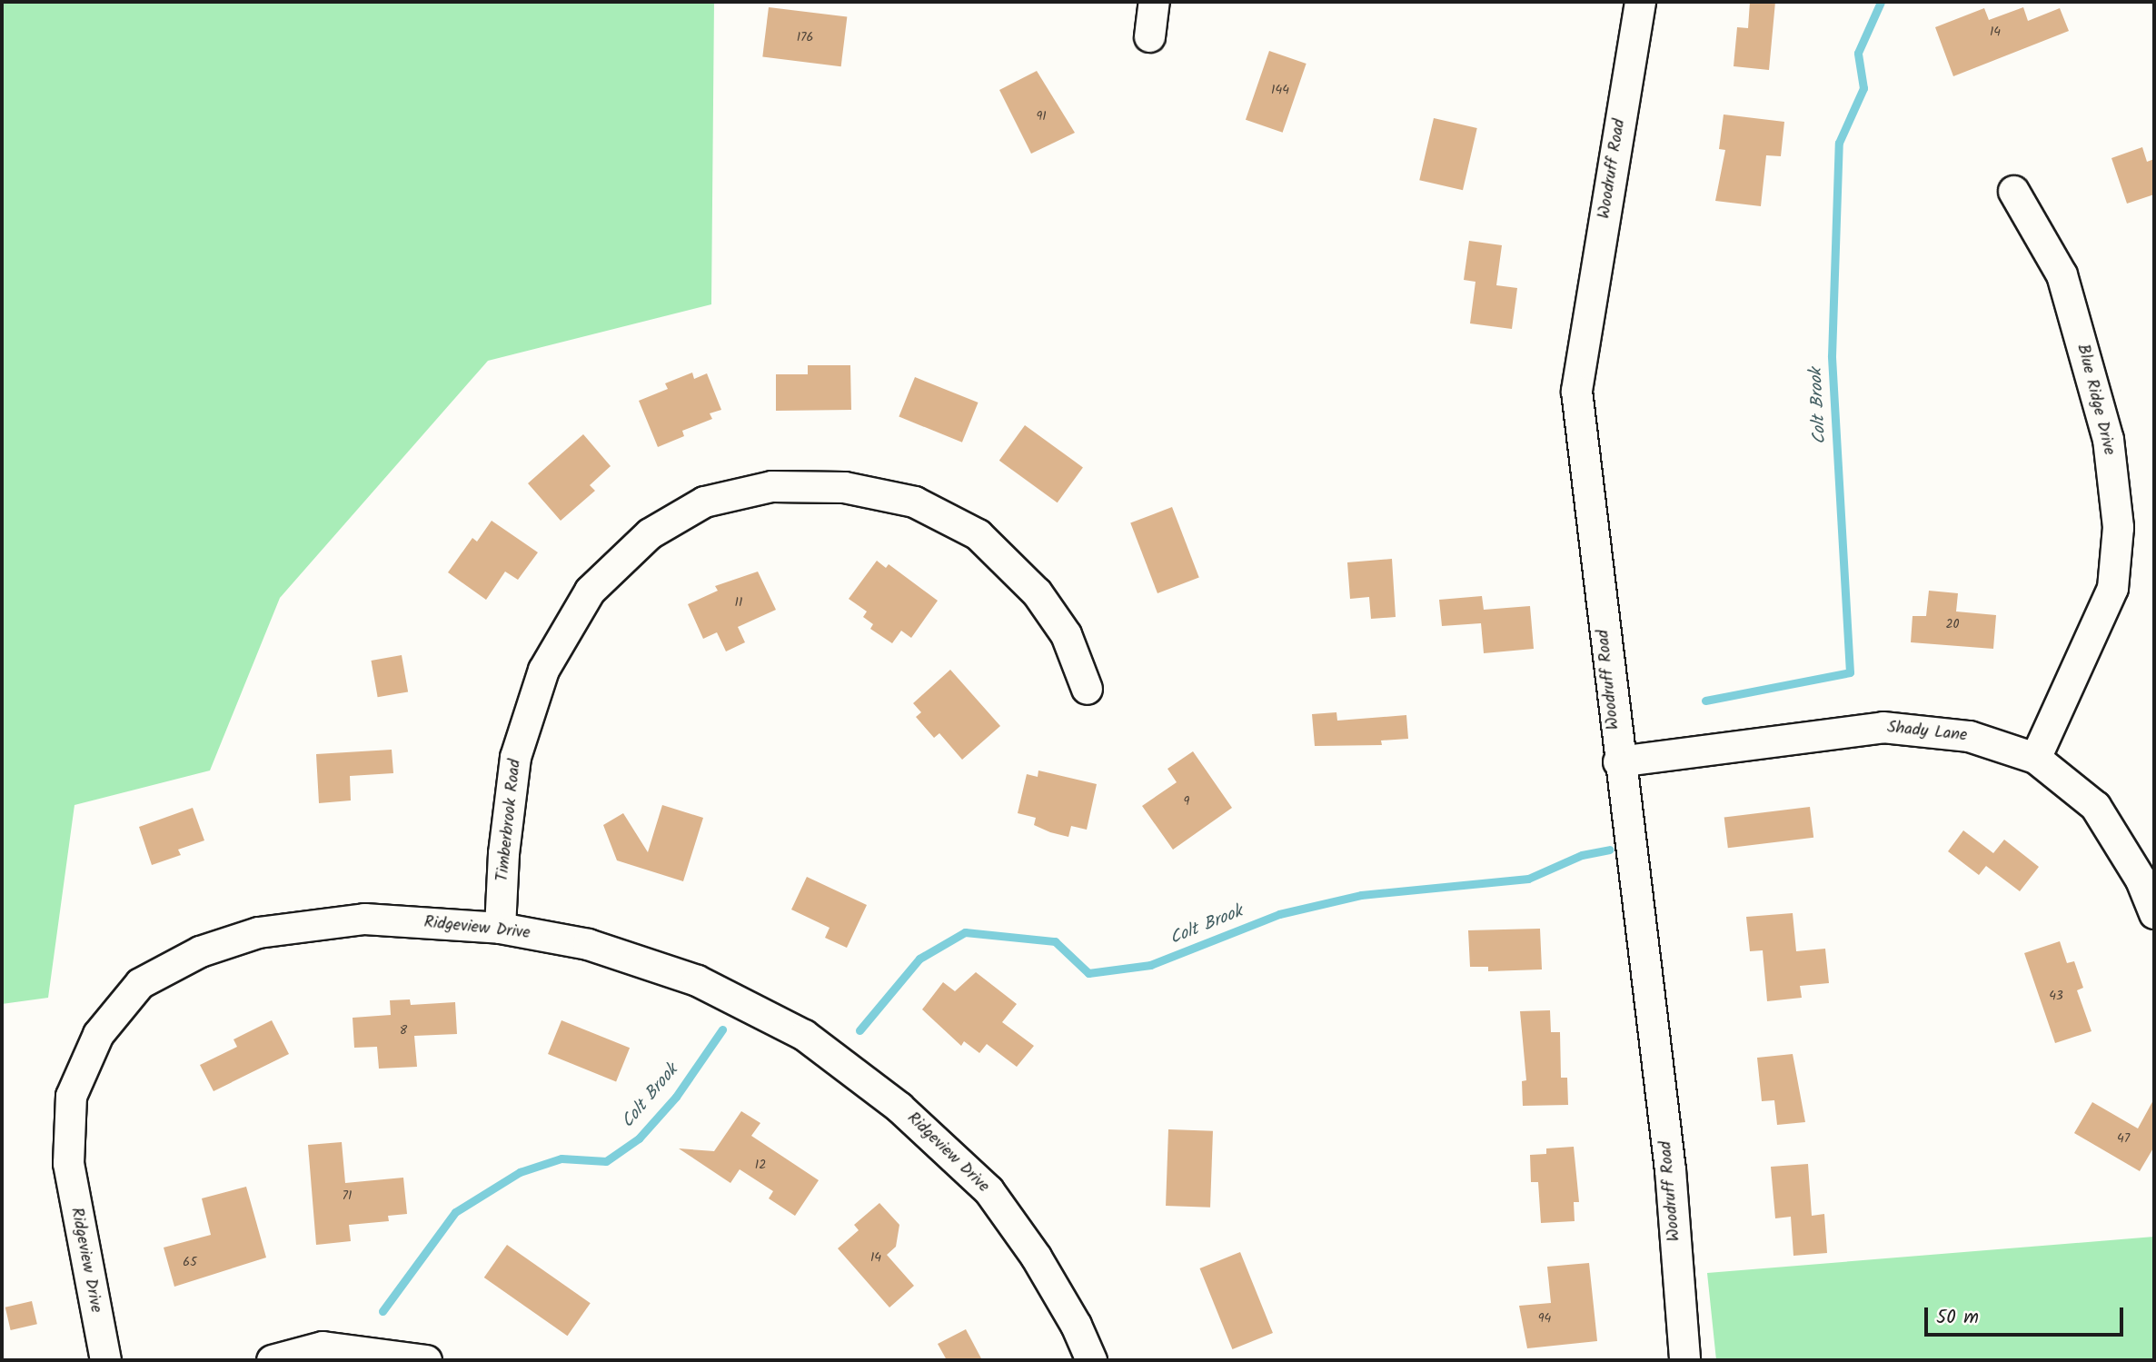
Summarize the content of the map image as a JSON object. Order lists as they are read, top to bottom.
{
  "streets": {
    "street": [
      "Woodruff Road",
      "Blue Ridge Drive",
      "Shady Lane",
      "Timberbrook Road",
      "Ridgeview Drive"
    ]
  },
  "crossings": [
    ["Woodruff Road", "Shady Lane"],
    ["Blue Ridge Drive", "Shady Lane"],
    ["Timberbrook Road", "Ridgeview Drive"]
  ],
  "water": ["Colt Brook"],
  "house_numbers": [
    "14",
    "176",
    "144",
    "91",
    "11",
    "20",
    "9",
    "43",
    "8",
    "47",
    "12",
    "71",
    "14",
    "65",
    "94"
  ],
  "scale_bar": "50 m"
}
